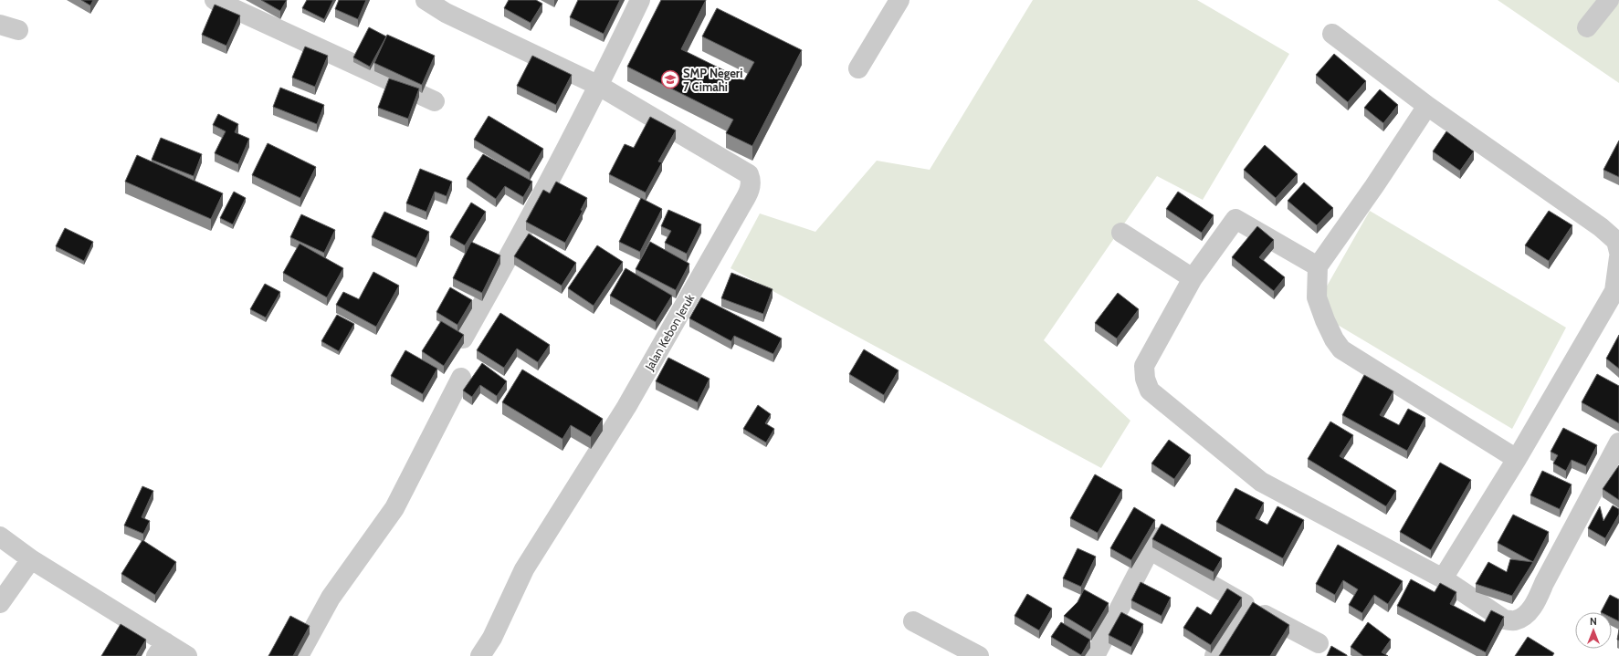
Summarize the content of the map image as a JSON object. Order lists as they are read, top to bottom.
{
  "streets": {
    "street": ["Jalan Kebon Jeruk"]
  },
  "places": {
    "school or university": ["SMP Negeri 7 Cimahi"]
  },
  "north": "top"
}
